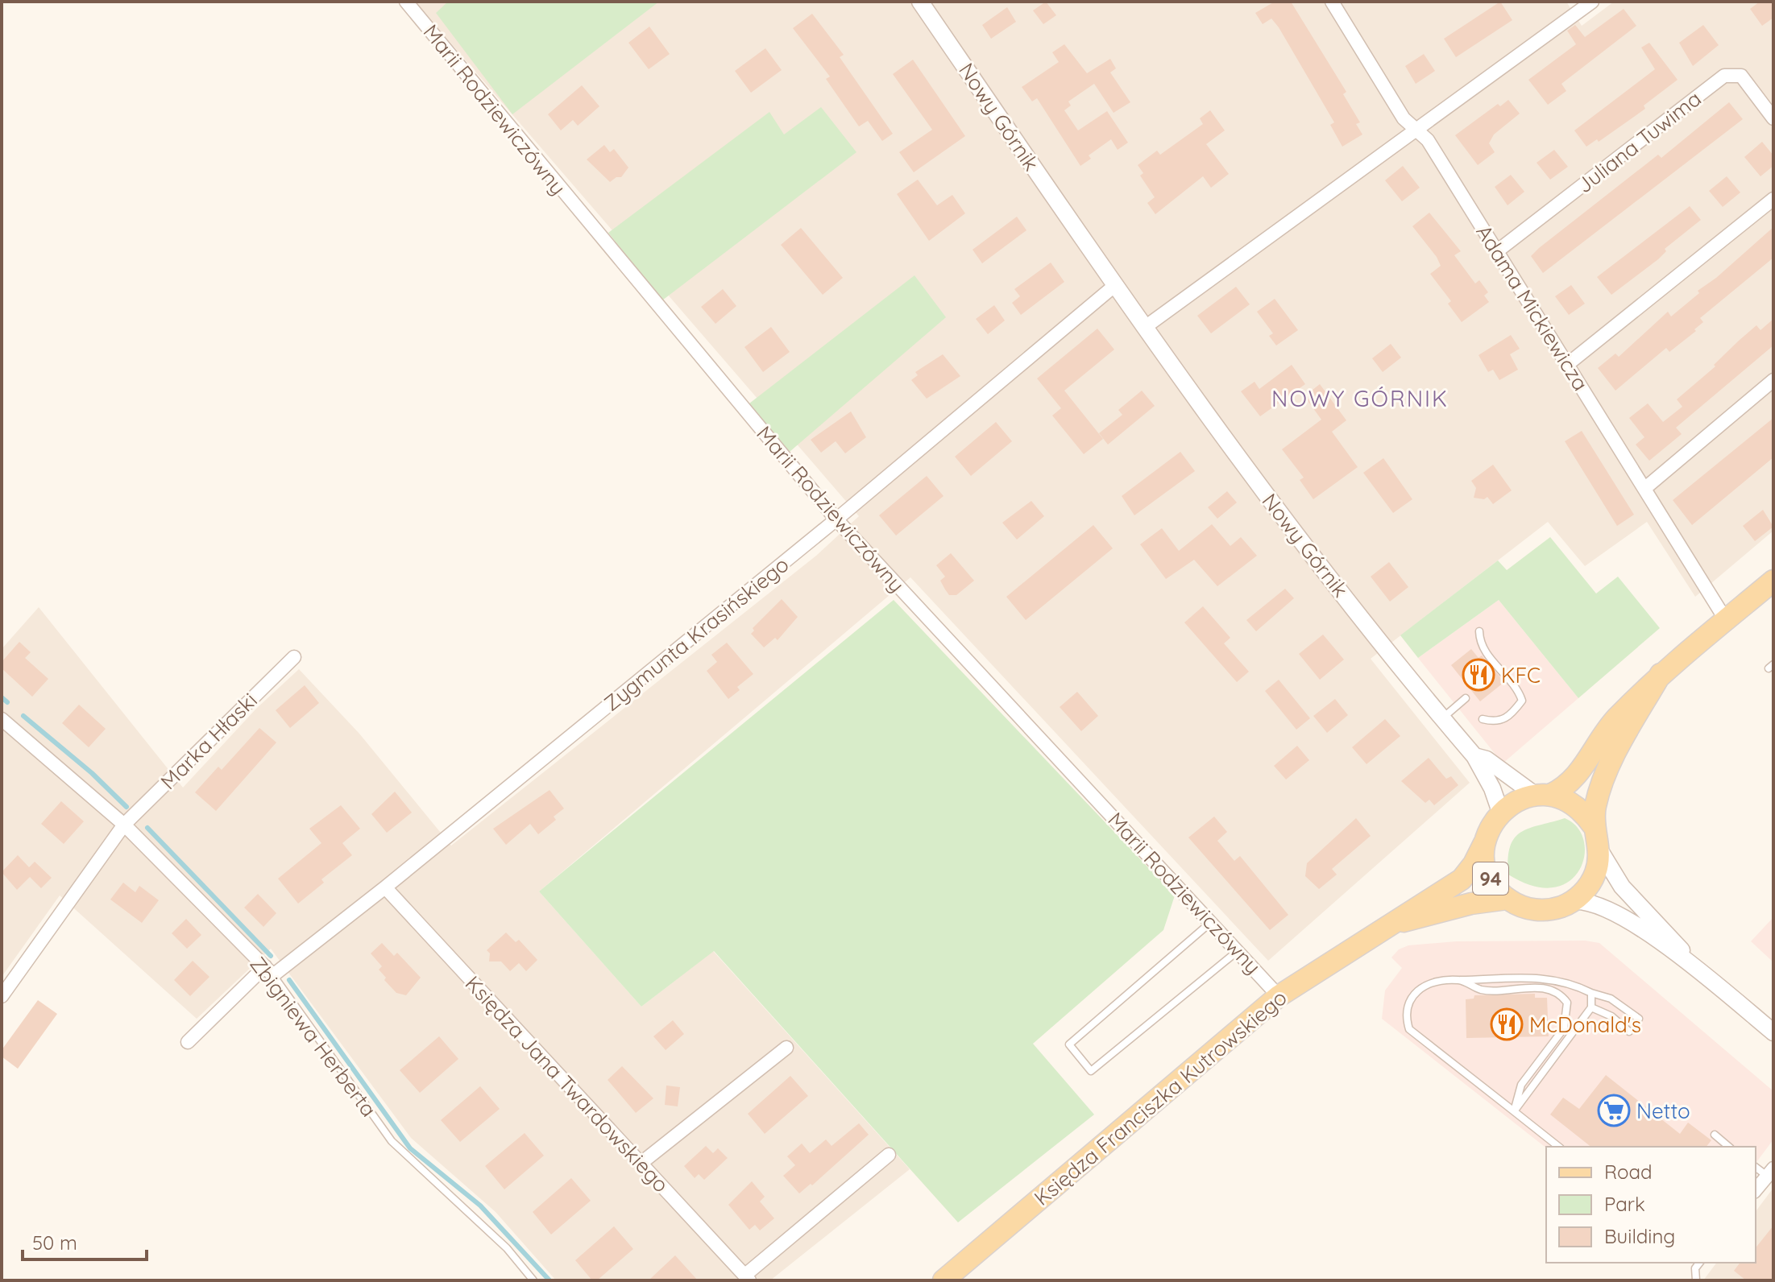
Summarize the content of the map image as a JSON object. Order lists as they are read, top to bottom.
{
  "streets": {
    "main road": ["94", "Księdza Franciszka Kutrowskiego"],
    "street": [
      "Marii Rodziewiczówny",
      "Nowy Górnik",
      "Juliana Tuwima",
      "Adama Mickiewicza",
      "Zygmunta Krasińskiego",
      "Marka Hłaski",
      "Zbigniewa Herberta",
      "Księdza Jana Twardowskiego"
    ]
  },
  "crossings": [
    ["Marii Rodziewiczówny", "Zygmunta Krasińskiego"],
    ["Marii Rodziewiczówny", "Księdza Franciszka Kutrowskiego"],
    ["Nowy Górnik", "Zygmunta Krasińskiego"],
    ["Nowy Górnik", "94"],
    ["Nowy Górnik", "Księdza Franciszka Kutrowskiego"],
    ["Juliana Tuwima", "Adama Mickiewicza"],
    ["Zygmunta Krasińskiego", "Zbigniewa Herberta"],
    ["Zygmunta Krasińskiego", "Księdza Jana Twardowskiego"],
    ["Marka Hłaski", "Zbigniewa Herberta"],
    ["94", "Księdza Franciszka Kutrowskiego"]
  ],
  "districts": ["NOWY GÓRNIK"],
  "places": {
    "restaurant": ["KFC", "McDonald's"],
    "supermarket": ["Netto"]
  },
  "legend": ["Road", "Park", "Building"],
  "scale_bar": "50 m"
}
